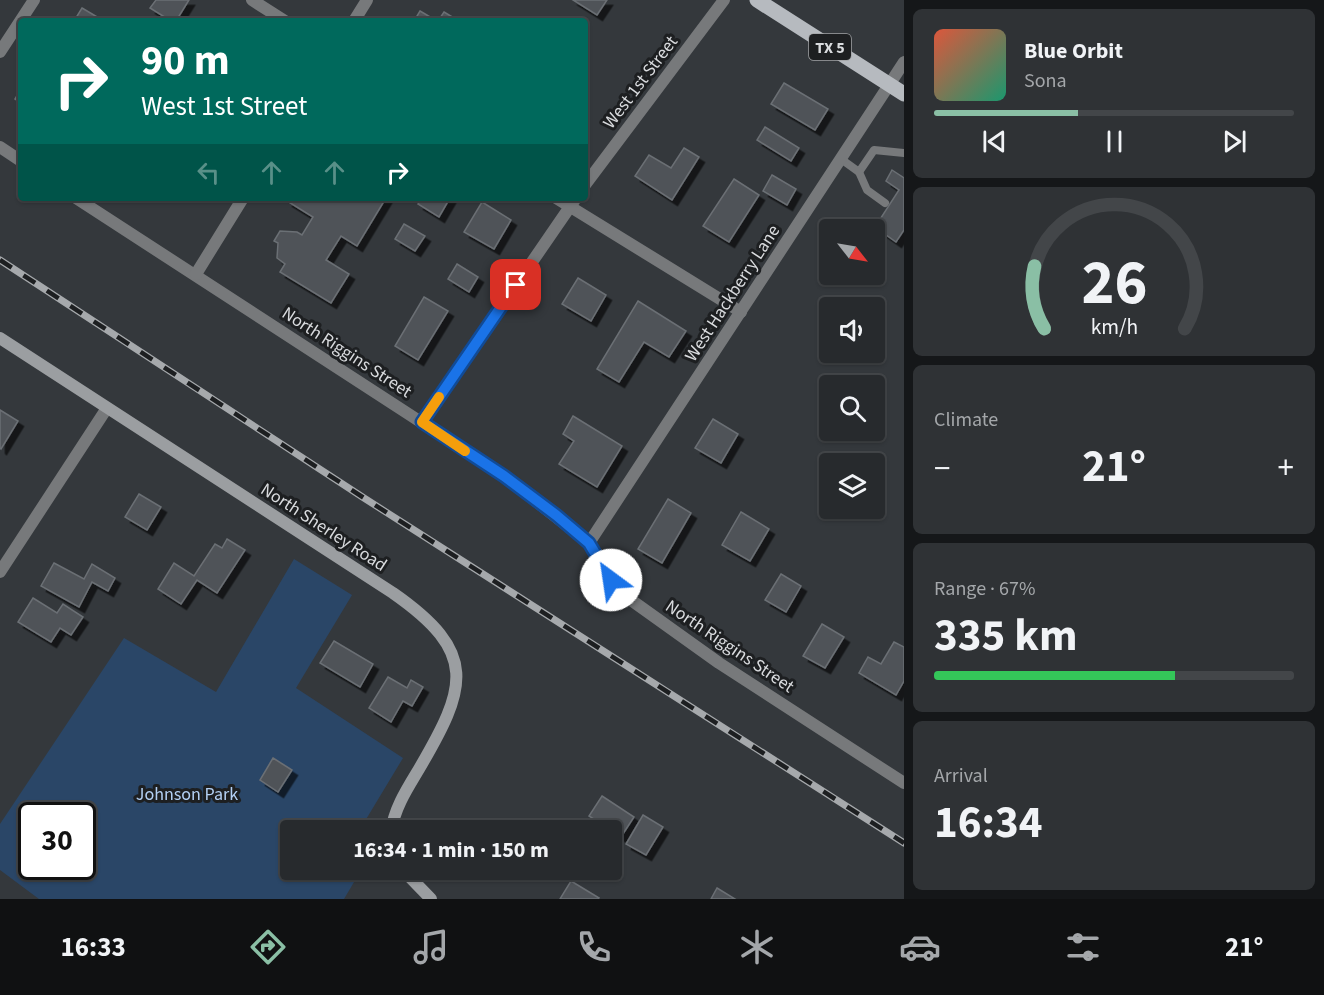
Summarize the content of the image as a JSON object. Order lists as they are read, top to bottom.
{
  "streets": {
    "main road": ["TX 5", "North Sherley Road"],
    "street": ["West 1st Street", "West Hackberry Lane", "North Riggins Street"]
  },
  "crossings": [
    ["TX 5", "West Hackberry Lane"],
    ["West Hackberry Lane", "North Riggins Street"]
  ],
  "parks": ["Johnson Park"],
  "north": "bottom right",
  "page": {
    "turn": ["90 m", "West 1st Street"],
    "song": ["Blue Orbit", "Sona"],
    "tile": [
      "Climate",
      ["Range · 67%", "335 km"],
      ["Arrival", "16:34"]
    ],
    "heat": ["−", "21°", "+"],
    "limit": "30",
    "trip": "16:34 · 1 min · 150 m",
    "tabs": ["16:33", "21°"],
    "gauge": ["26", "km/h"]
  }
}
